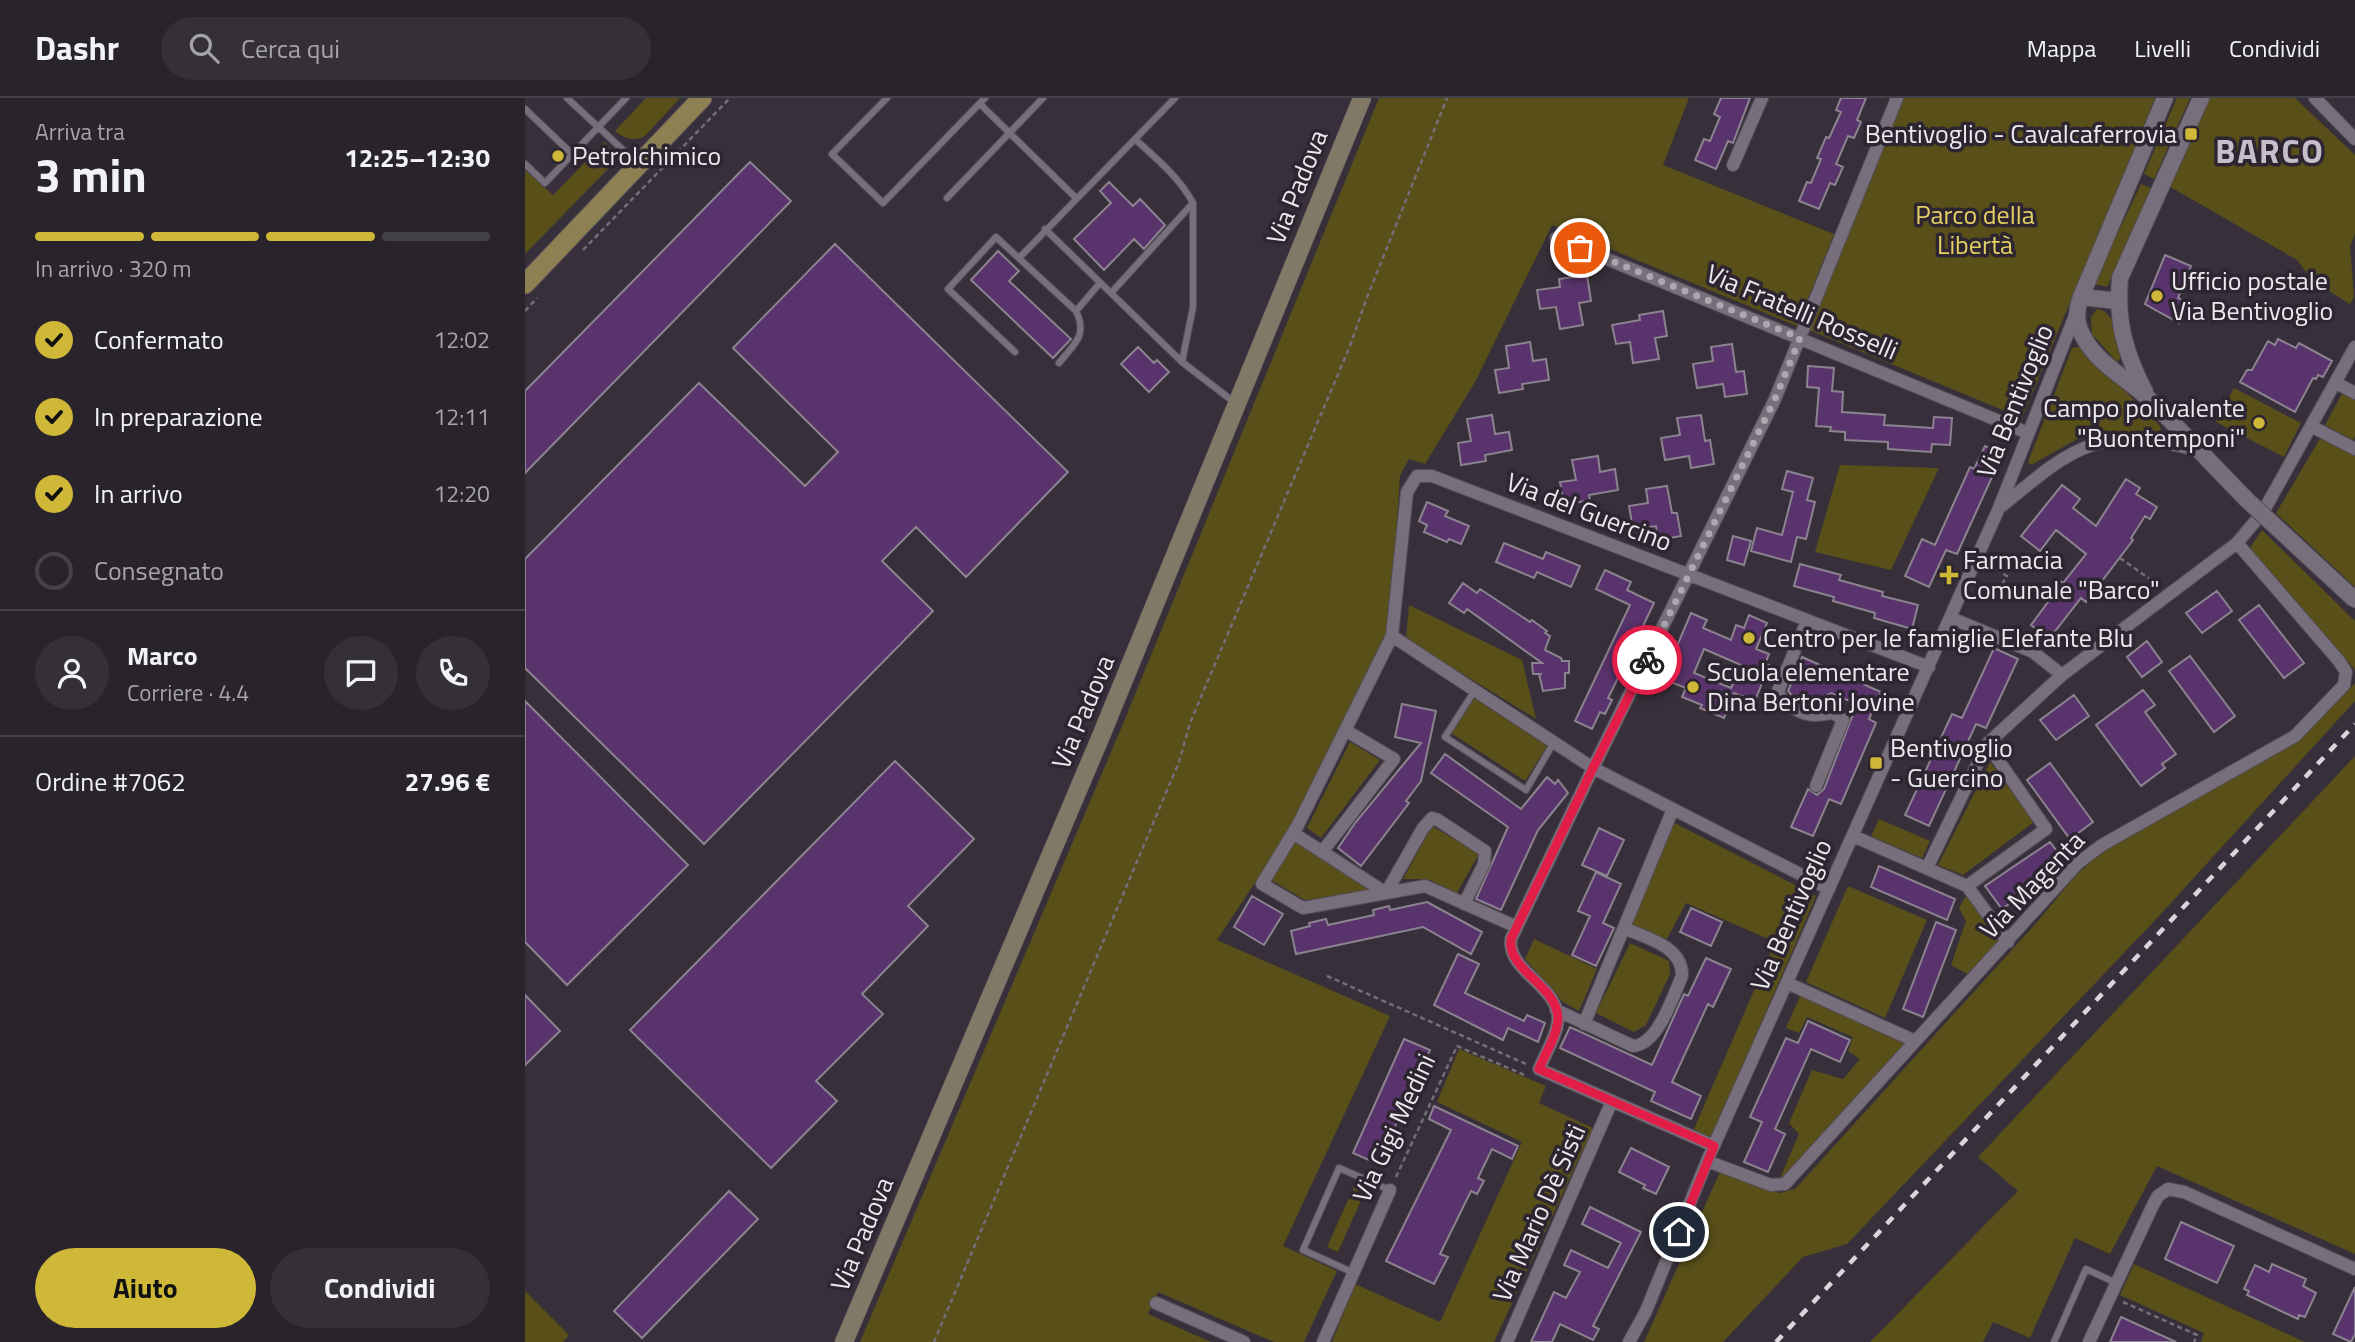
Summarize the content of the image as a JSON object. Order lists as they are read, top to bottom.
{
  "streets": {
    "main road": ["Via Padova"],
    "street": [
      "Via Fratelli Rosselli",
      "Via Bentivoglio",
      "Via del Guercino",
      "Via Magenta",
      "Via Gigi Medini",
      "Via Mario Dè Sisti"
    ]
  },
  "crossings": [
    ["Via Fratelli Rosselli", "Via Bentivoglio"],
    ["Via Bentivoglio", "Via del Guercino"],
    ["Via Bentivoglio", "Via Magenta"]
  ],
  "districts": ["BARCO"],
  "parks": ["Parco della Libertà"],
  "places": {
    "transit": ["Bentivoglio - Cavalcaferrovia", "Bentivoglio - Guercino"],
    "other": [
      "Petrolchimico",
      "Ufficio postale Via Bentivoglio",
      "Campo polivalente \"Buontemponi\"",
      "Centro per le famiglie Elefante Blu",
      "Scuola elementare Dina Bertoni Jovine"
    ],
    "health": ["Farmacia Comunale \"Barco\""]
  },
  "page": {
    "header": "Dashr",
    "search": "Cerca qui",
    "nav": ["Mappa", "Livelli", "Condividi"],
    "heading": ["3 min", "Arriva tra", "12:25–12:30"],
    "panel": [
      "Marco",
      "Corriere · 4.4",
      "Ordine #7062",
      "27.96 €"
    ],
    "bar": "In arrivo · 320 m",
    "list": [
      ["Confermato", "12:02"],
      ["In preparazione", "12:11"],
      ["In arrivo", "12:20"],
      "Consegnato"
    ],
    "buttons": ["Aiuto", "Condividi"]
  }
}
